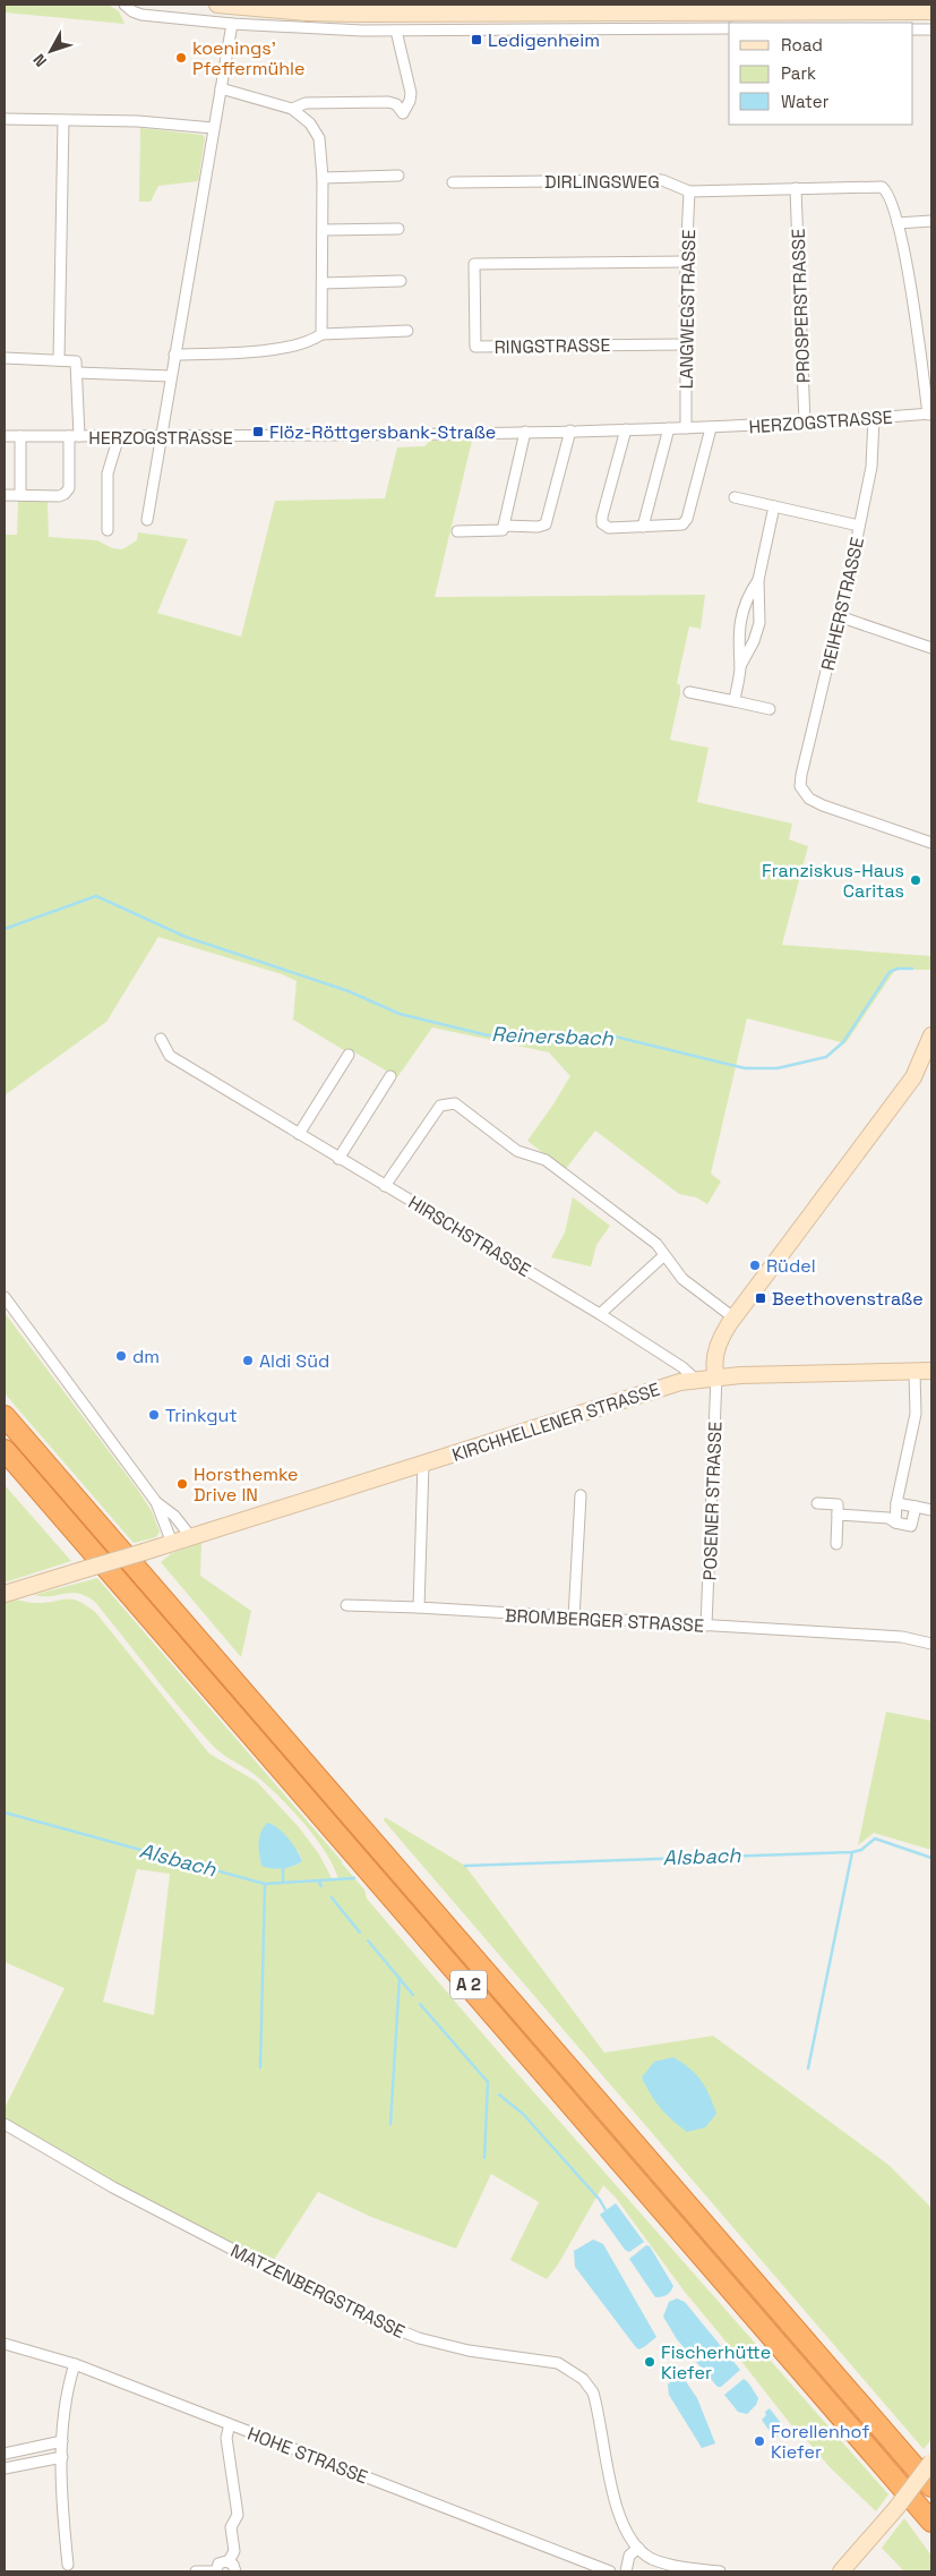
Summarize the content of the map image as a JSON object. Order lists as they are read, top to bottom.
{
  "streets": {
    "highway": ["A 2"],
    "main road": ["KIRCHHELLENER STRASSE"],
    "street": [
      "DIRLINGSWEG",
      "PROSPERSTRASSE",
      "LANGWEGSTRASSE",
      "RINGSTRASSE",
      "HERZOGSTRASSE",
      "REIHERSTRASSE",
      "HIRSCHSTRASSE",
      "POSENER STRASSE",
      "BROMBERGER STRASSE",
      "MATZENBERGSTRASSE",
      "HOHE STRASSE"
    ]
  },
  "crossings": [
    ["DIRLINGSWEG", "PROSPERSTRASSE"],
    ["DIRLINGSWEG", "LANGWEGSTRASSE"],
    ["PROSPERSTRASSE", "HERZOGSTRASSE"],
    ["LANGWEGSTRASSE", "RINGSTRASSE"],
    ["LANGWEGSTRASSE", "HERZOGSTRASSE"],
    ["HERZOGSTRASSE", "REIHERSTRASSE"],
    ["HIRSCHSTRASSE", "KIRCHHELLENER STRASSE"],
    ["KIRCHHELLENER STRASSE", "POSENER STRASSE"],
    ["POSENER STRASSE", "BROMBERGER STRASSE"]
  ],
  "water": ["Reinersbach", "Alsbach"],
  "places": {
    "transit": ["Ledigenheim", "Flöz-Röttgersbank-Straße", "Beethovenstraße"],
    "other": [
      "koenings' Pfeffermühle",
      "Franziskus-Haus Caritas",
      "Rüdel",
      "dm",
      "Aldi Süd",
      "Trinkgut",
      "Horsthemke Drive IN",
      "Fischerhütte Kiefer",
      "Forellenhof Kiefer"
    ]
  },
  "legend": ["Road", "Park", "Water"],
  "north": "bottom left"
}
